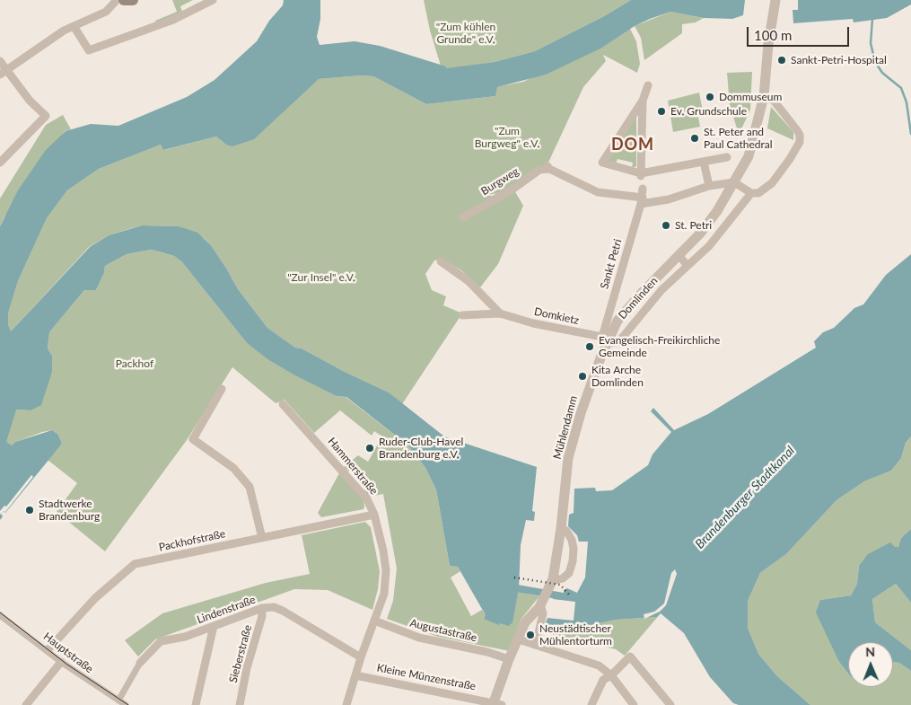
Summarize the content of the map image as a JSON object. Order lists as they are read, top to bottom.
{
  "streets": {
    "street": [
      "Burgweg",
      "Sankt Petri",
      "Domlinden",
      "Domkietz",
      "Mühlendamm",
      "Hammerstraße",
      "Packhofstraße",
      "Lindenstraße",
      "Augustastraße",
      "Hauptstraße",
      "Sieberstraße",
      "Kleine Münzenstraße"
    ]
  },
  "crossings": [
    ["Burgweg", "Sankt Petri"],
    ["Burgweg", "Domlinden"],
    ["Sankt Petri", "Domlinden"],
    ["Sankt Petri", "Domkietz"],
    ["Sankt Petri", "Mühlendamm"],
    ["Domlinden", "Domkietz"],
    ["Domlinden", "Mühlendamm"],
    ["Domkietz", "Mühlendamm"],
    ["Mühlendamm", "Augustastraße"],
    ["Mühlendamm", "Kleine Münzenstraße"],
    ["Hammerstraße", "Packhofstraße"],
    ["Hammerstraße", "Lindenstraße"],
    ["Hammerstraße", "Augustastraße"],
    ["Hammerstraße", "Kleine Münzenstraße"],
    ["Packhofstraße", "Hauptstraße"],
    ["Lindenstraße", "Hauptstraße"],
    ["Lindenstraße", "Sieberstraße"]
  ],
  "districts": ["DOM"],
  "water": ["Brandenburger Stadtkanal"],
  "parks": [
    "\"Zum kühlen Grunde\" e.V.",
    "\"Zum Burgweg\" e.V.",
    "\"Zur Insel\" e.V.",
    "Packhof"
  ],
  "places": [
    "Sankt-Petri-Hospital",
    "Dommuseum",
    "Ev. Grundschule",
    "St. Peter and Paul Cathedral",
    "St. Petri",
    "Evangelisch-Freikirchliche Gemeinde",
    "Kita Arche Domlinden",
    "Ruder-Club-Havel Brandenburg e.V.",
    "Stadtwerke Brandenburg",
    "Neustädtischer Mühlentorturm"
  ],
  "scale_bar": "100 m",
  "north": "top"
}
